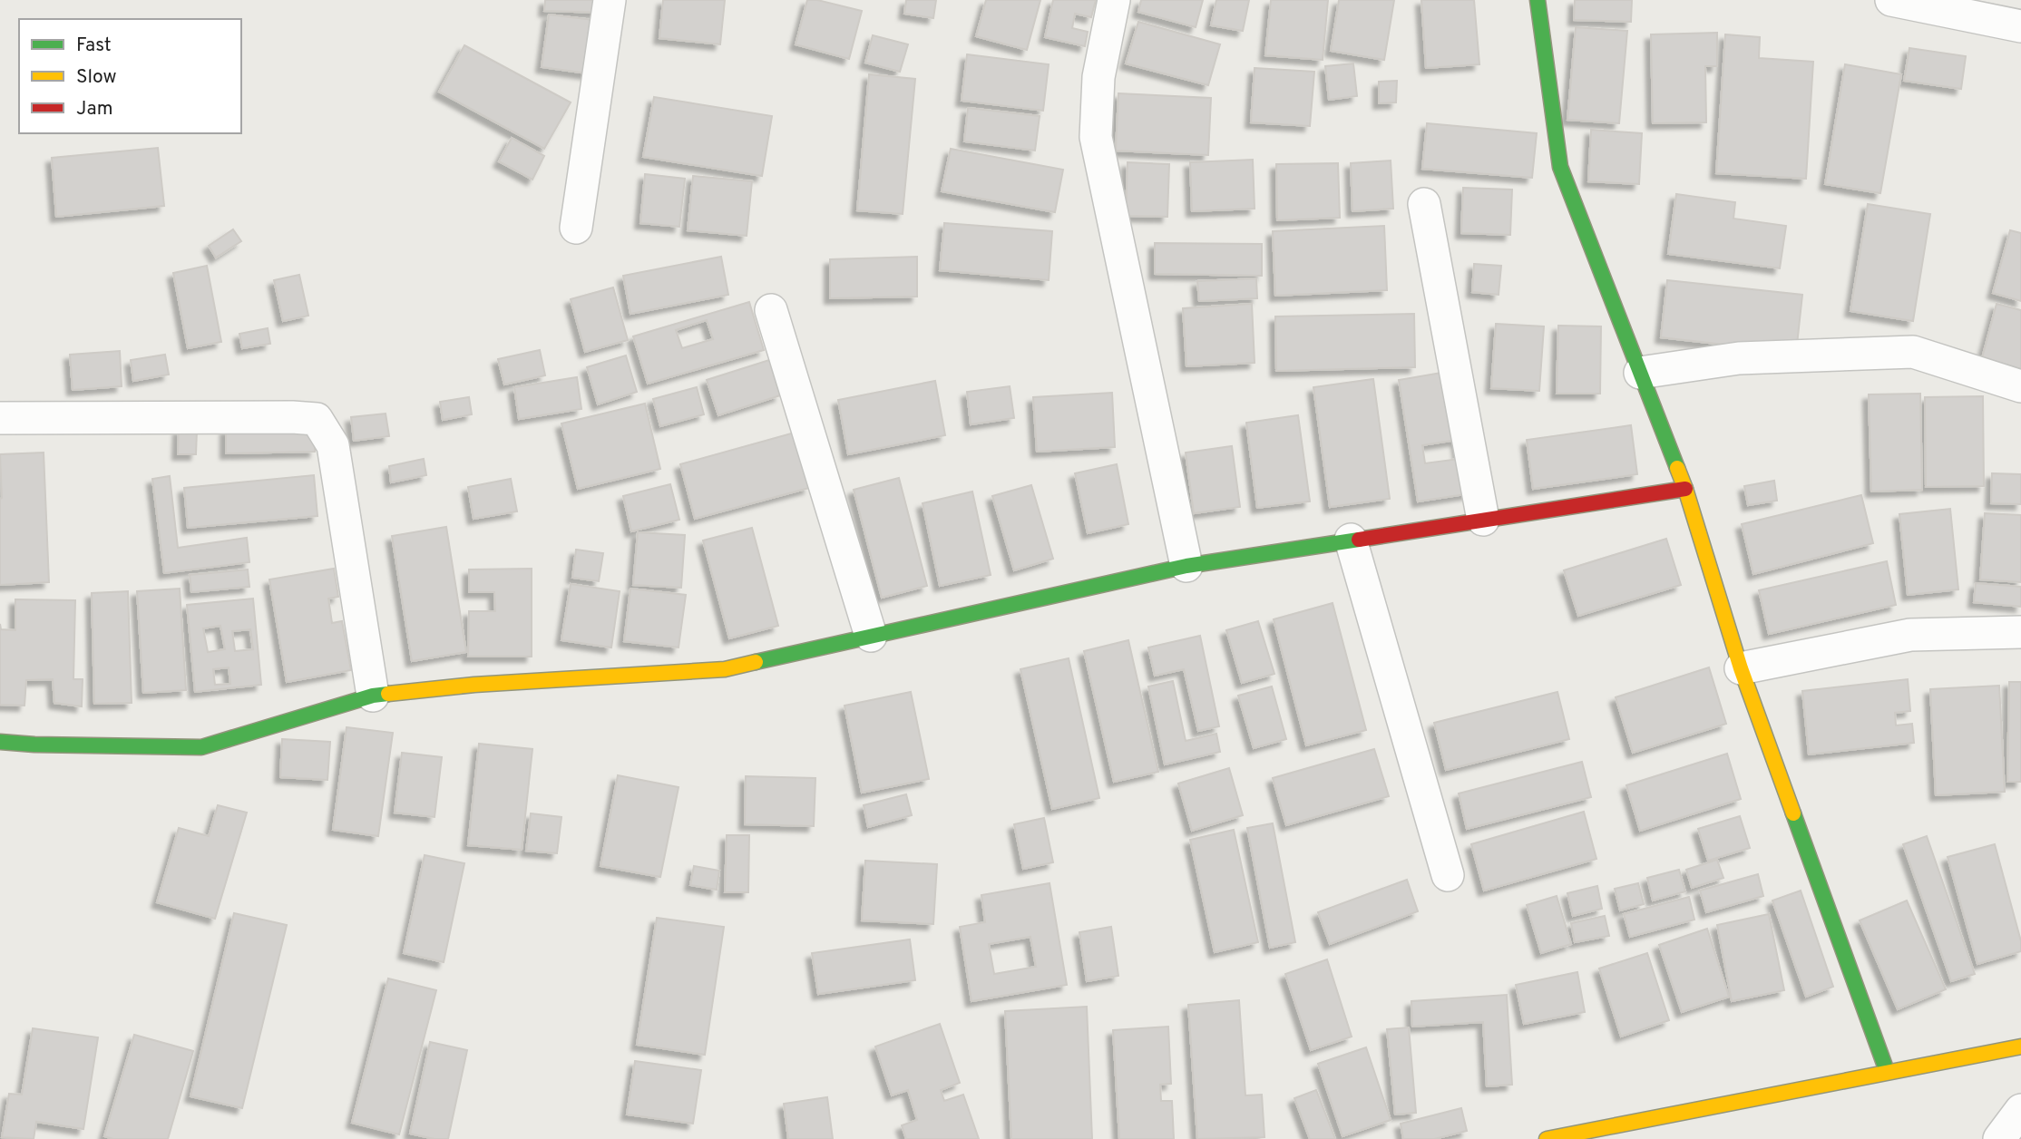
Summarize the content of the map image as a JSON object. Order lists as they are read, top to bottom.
{
  "legend": ["Fast", "Slow", "Jam"]
}
